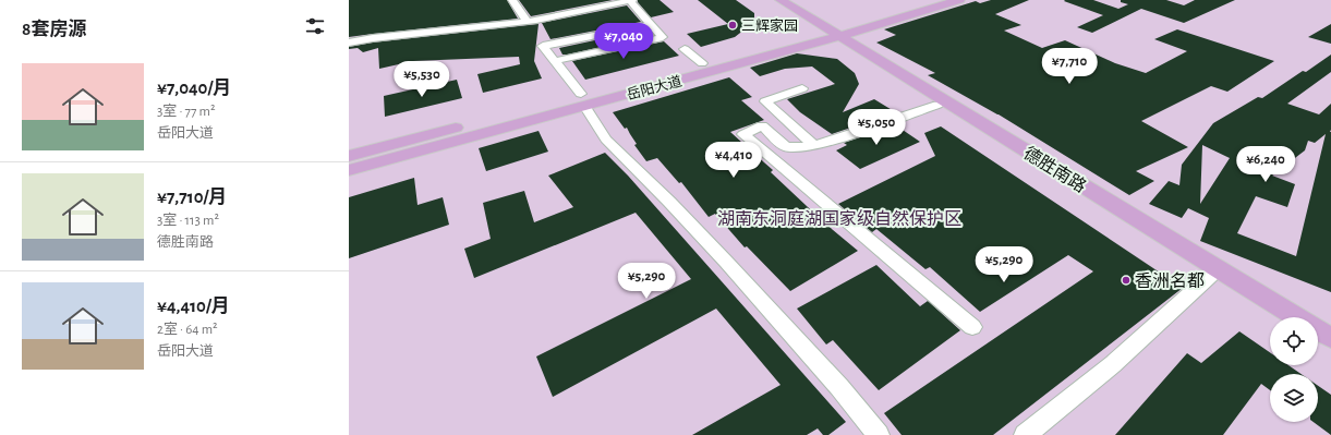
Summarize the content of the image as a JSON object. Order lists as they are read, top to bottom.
{
  "streets": {
    "main road": ["岳阳大道", "德胜南路"]
  },
  "crossings": [
    ["岳阳大道", "德胜南路"]
  ],
  "parks": ["湖南东洞庭湖国家级自然保护区"],
  "places": ["三辉家园", "香洲名都"],
  "page": {
    "heading": "8套房源",
    "price": [
      "¥7,040",
      "¥7,710",
      "¥5,530",
      "¥5,050",
      "¥4,410",
      "¥6,240",
      "¥5,290",
      "¥5,290"
    ],
    "list": [
      {
        "name": "¥7,040/月",
        "note": "3室 · 77 m² · 岳阳大道"
      },
      {
        "name": "¥7,710/月",
        "note": "3室 · 113 m² · 德胜南路"
      },
      {
        "name": "¥4,410/月",
        "note": "2室 · 64 m² · 岳阳大道"
      }
    ]
  }
}
